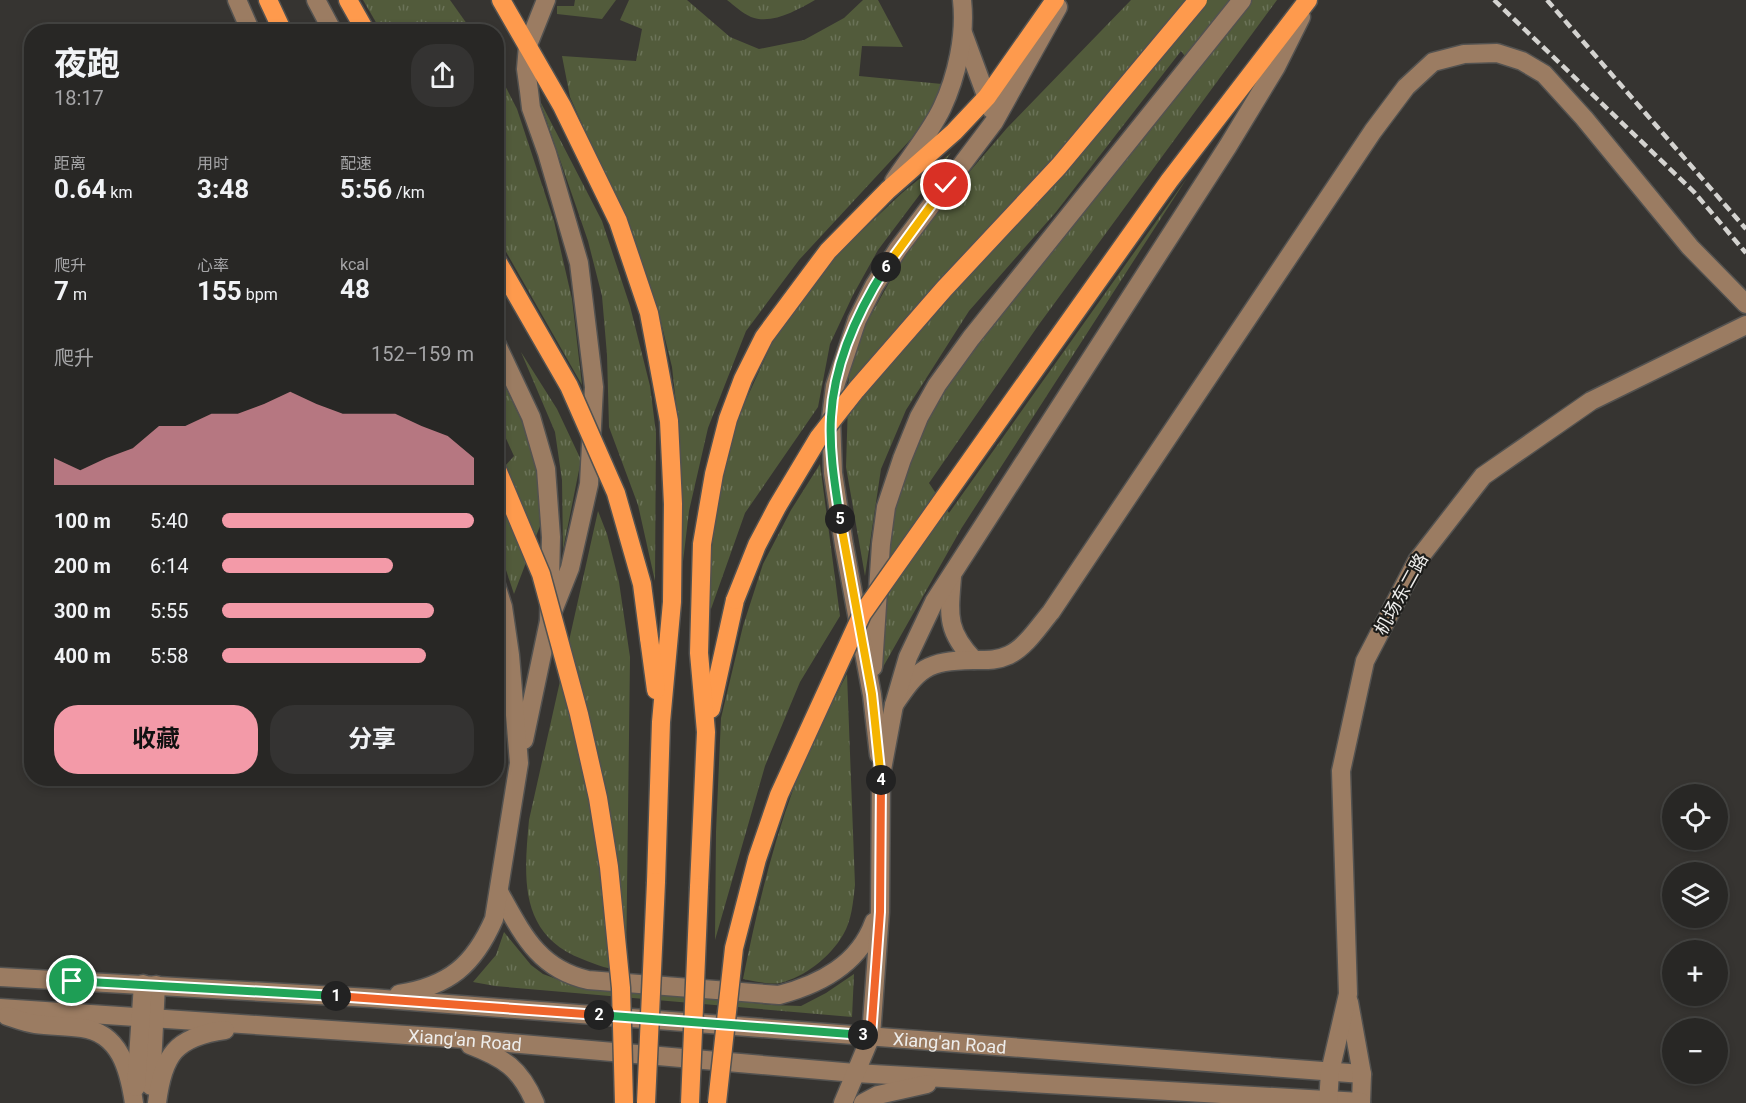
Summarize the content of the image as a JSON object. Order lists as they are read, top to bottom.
{
  "streets": {
    "main road": ["机场东二路", "Xiang'an Road"]
  },
  "page": {
    "heading": ["夜跑", "18:17"],
    "stats": [
      ["距离", "0.64 km"],
      ["用时", "3:48"],
      ["配速", "5:56 /km"],
      ["爬升", "7 m"],
      ["心率", "155 bpm"],
      ["kcal", "48"]
    ],
    "pins": [
      "6",
      "5",
      "4",
      "1",
      "2",
      "3"
    ],
    "chart": ["爬升", "152–159 m"],
    "list": [
      {
        "name": "100 m",
        "note": "5:40"
      },
      {
        "name": "200 m",
        "note": "6:14"
      },
      {
        "name": "300 m",
        "note": "5:55"
      },
      {
        "name": "400 m",
        "note": "5:58"
      }
    ],
    "buttons": ["收藏", "分享"],
    "map_buttons": ["+", "−"]
  }
}
